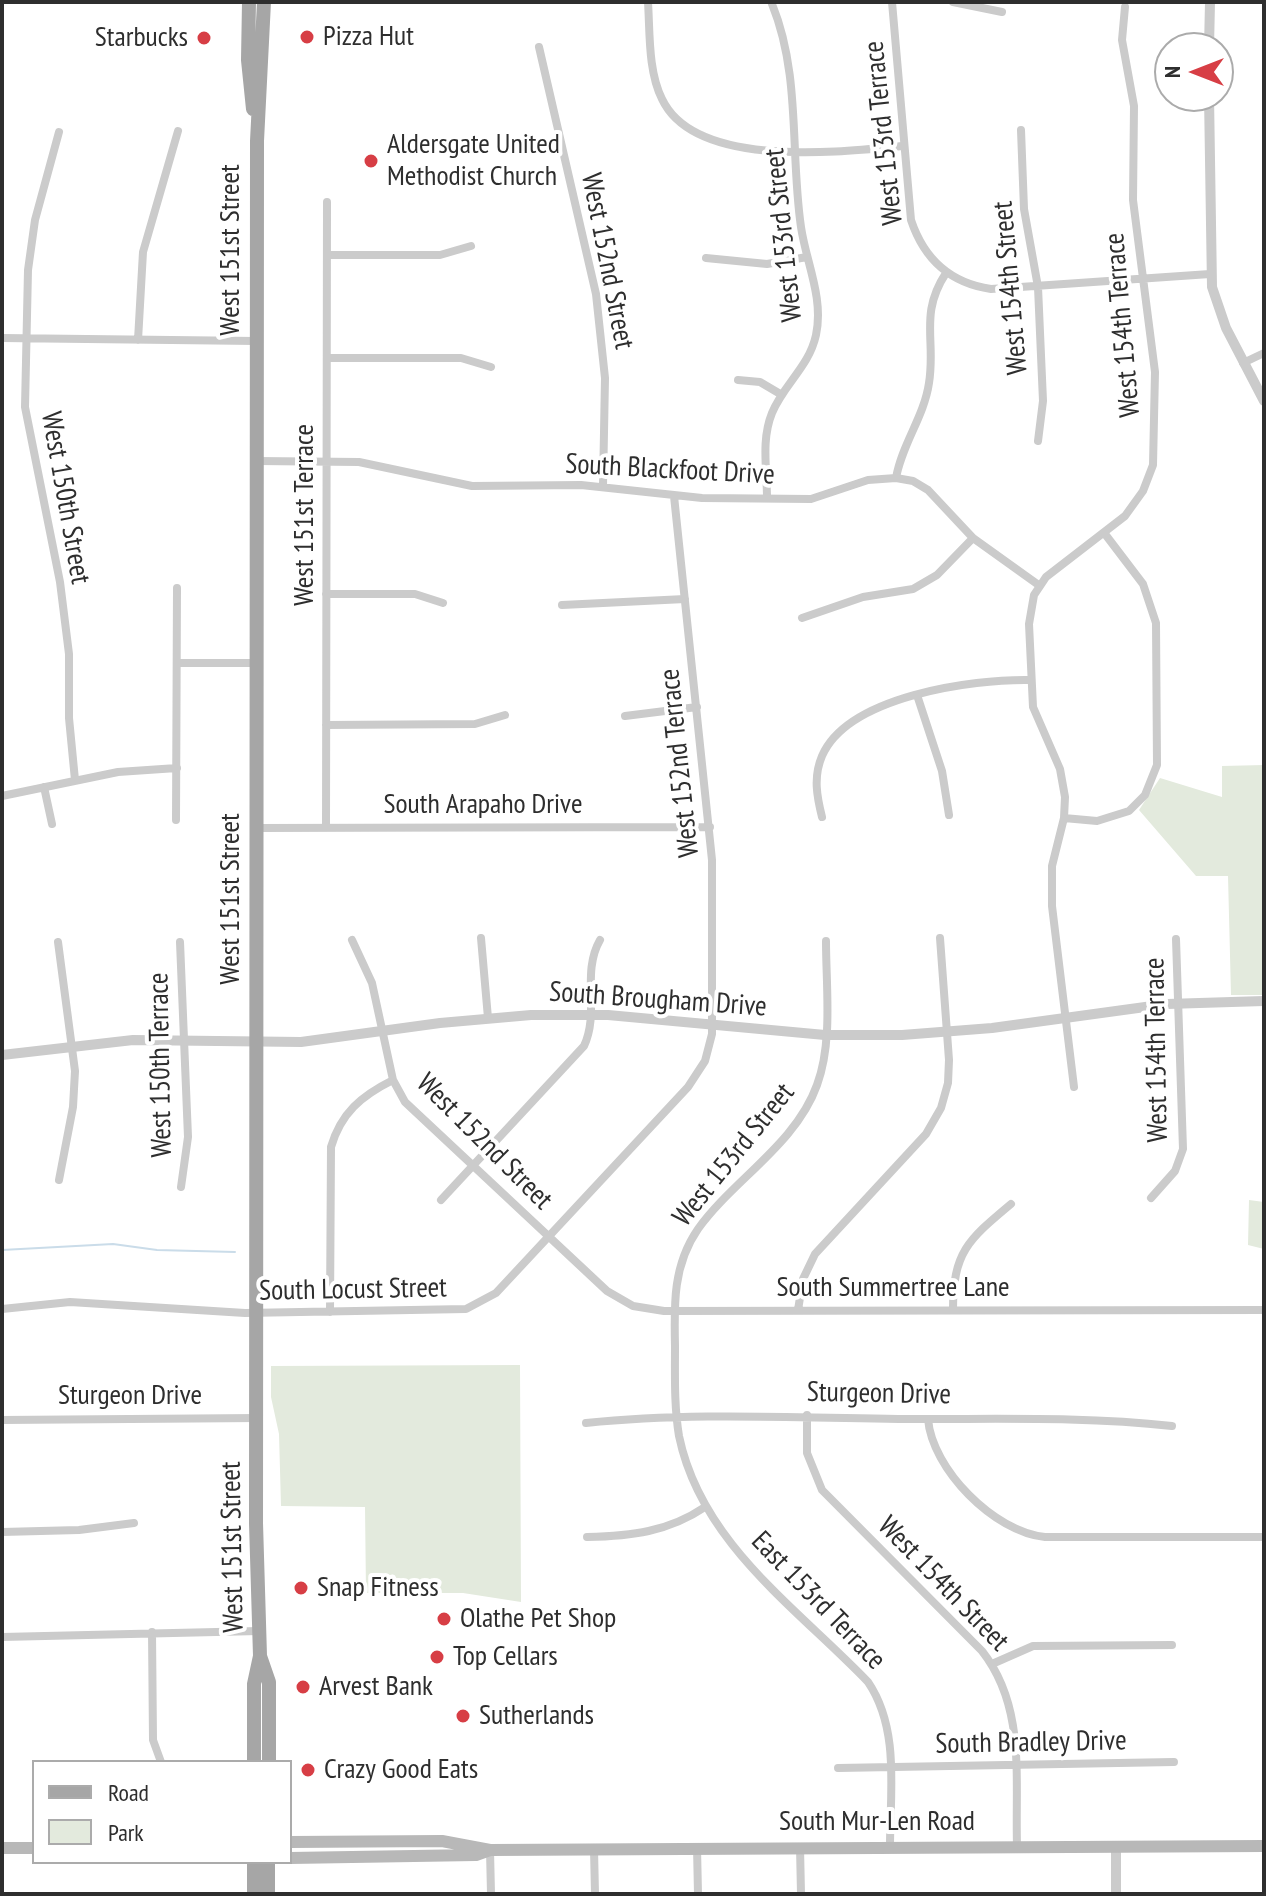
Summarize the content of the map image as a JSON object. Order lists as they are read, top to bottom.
{
  "streets": {
    "main road": ["West 151st Street", "South Mur-Len Road"],
    "street": [
      "West 153rd Terrace",
      "West 153rd Street",
      "West 152nd Street",
      "West 154th Street",
      "West 154th Terrace",
      "South Blackfoot Drive",
      "West 150th Street",
      "West 151st Terrace",
      "West 152nd Terrace",
      "South Arapaho Drive",
      "South Brougham Drive",
      "West 150th Terrace",
      "South Summertree Lane",
      "South Locust Street",
      "Sturgeon Drive",
      "East 153rd Terrace",
      "South Bradley Drive"
    ]
  },
  "crossings": [
    ["West 153rd Street", "South Blackfoot Drive"],
    ["West 153rd Street", "South Brougham Drive"],
    ["West 153rd Street", "South Summertree Lane"],
    ["West 153rd Street", "Sturgeon Drive"],
    ["West 153rd Street", "East 153rd Terrace"],
    ["West 151st Street", "South Blackfoot Drive"],
    ["West 151st Street", "South Arapaho Drive"],
    ["West 151st Street", "South Brougham Drive"],
    ["West 151st Street", "South Locust Street"],
    ["West 151st Street", "Sturgeon Drive"],
    ["West 152nd Street", "South Blackfoot Drive"],
    ["West 152nd Street", "South Brougham Drive"],
    ["West 152nd Street", "South Summertree Lane"],
    ["West 152nd Street", "South Locust Street"],
    ["West 154th Street", "Sturgeon Drive"],
    ["West 154th Street", "South Bradley Drive"],
    ["West 154th Street", "South Mur-Len Road"],
    ["West 154th Terrace", "South Brougham Drive"],
    ["South Blackfoot Drive", "West 151st Terrace"],
    ["South Blackfoot Drive", "West 152nd Terrace"],
    ["West 151st Terrace", "South Arapaho Drive"],
    ["West 152nd Terrace", "South Arapaho Drive"],
    ["West 152nd Terrace", "South Brougham Drive"],
    ["West 152nd Terrace", "South Locust Street"],
    ["South Brougham Drive", "West 150th Terrace"],
    ["South Brougham Drive", "South Locust Street"],
    ["South Summertree Lane", "South Locust Street"],
    ["East 153rd Terrace", "South Bradley Drive"],
    ["East 153rd Terrace", "South Mur-Len Road"]
  ],
  "places": [
    "Pizza Hut",
    "Starbucks",
    "Aldersgate United Methodist Church",
    "Snap Fitness",
    "Olathe Pet Shop",
    "Top Cellars",
    "Arvest Bank",
    "Sutherlands",
    "Crazy Good Eats"
  ],
  "legend": ["Road", "Park"],
  "north": "left"
}
